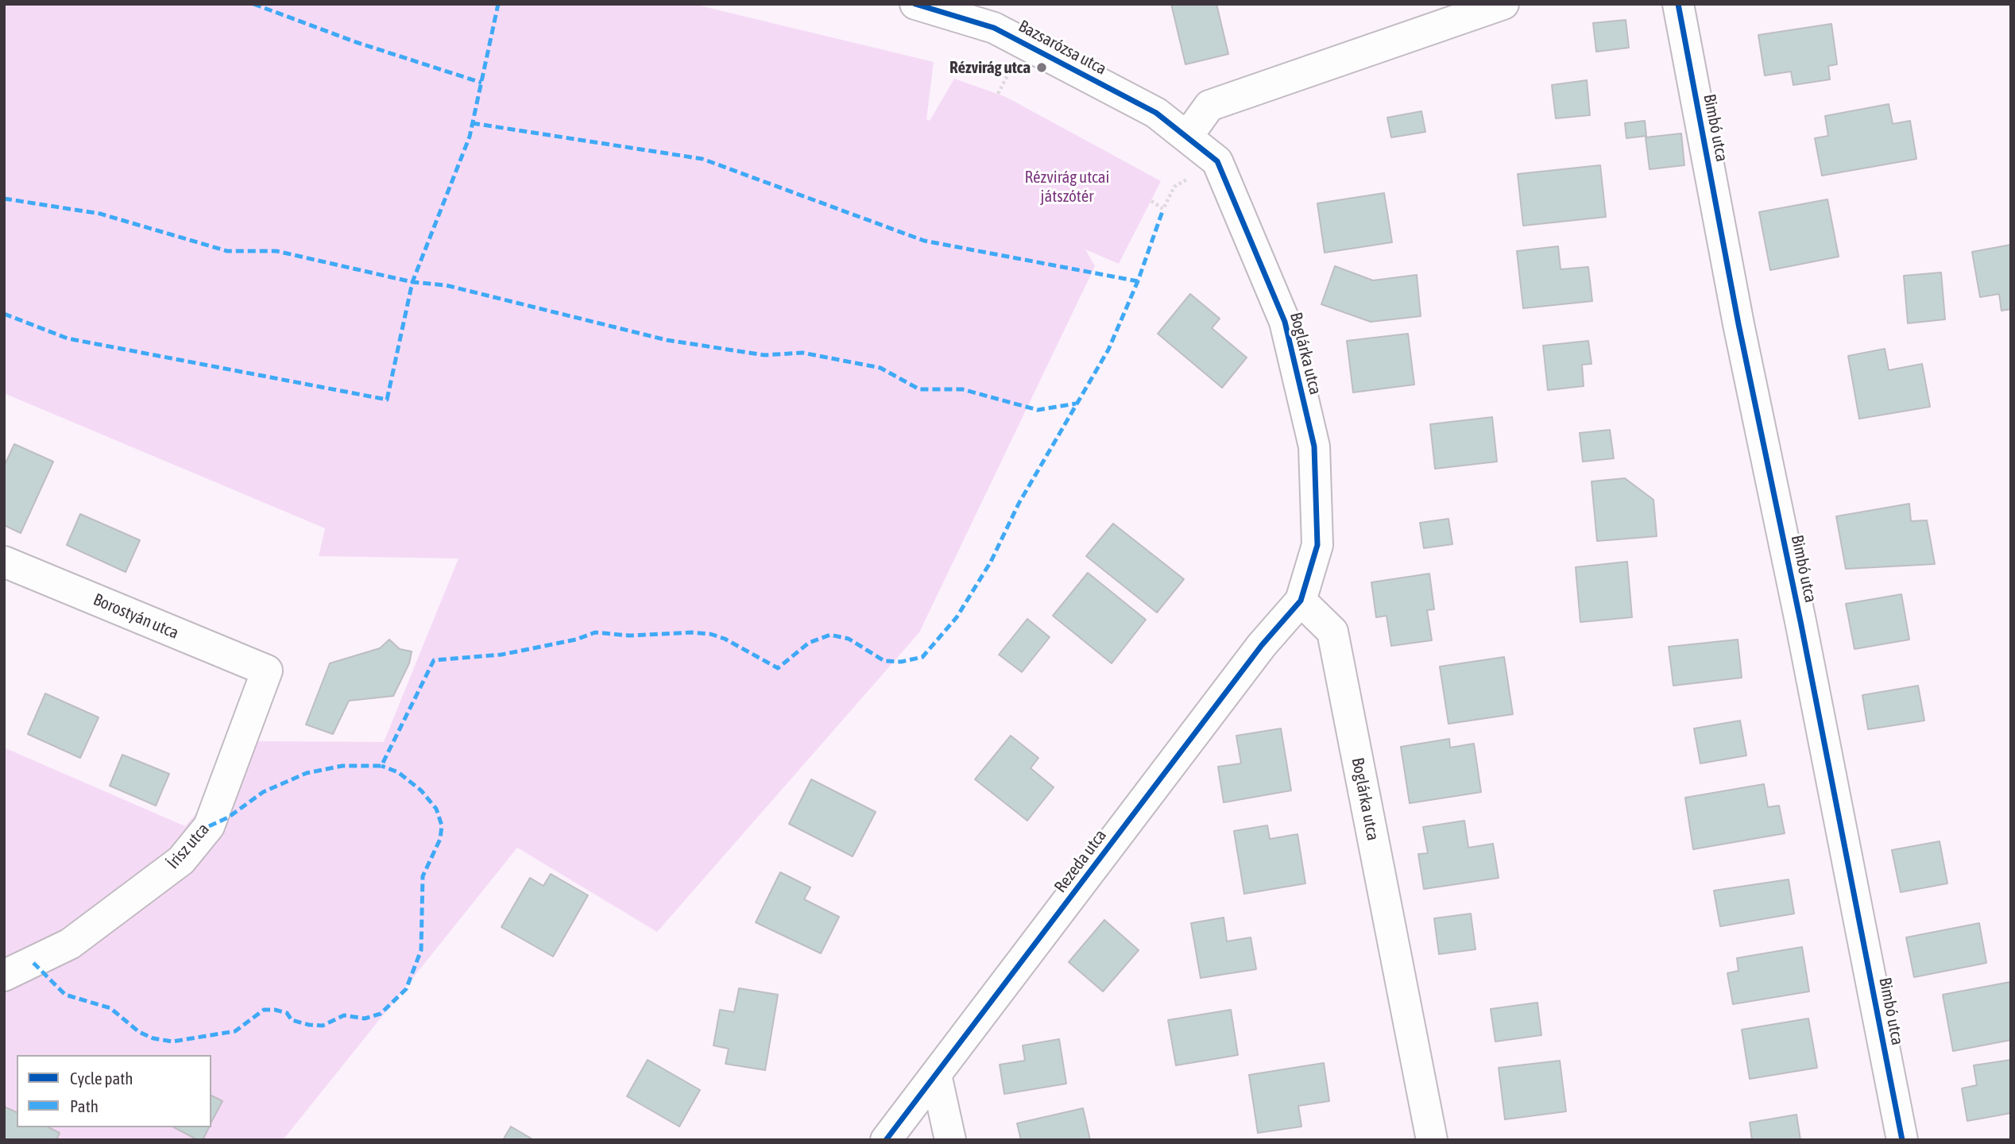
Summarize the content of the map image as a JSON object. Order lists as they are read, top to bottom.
{
  "streets": {
    "street": [
      "Bazsarózsa utca",
      "Bimbó utca",
      "Boglárka utca",
      "Borostyán utca",
      "Írisz utca",
      "Rezeda utca"
    ]
  },
  "crossings": [
    ["Bazsarózsa utca", "Boglárka utca"],
    ["Boglárka utca", "Rezeda utca"],
    ["Borostyán utca", "Írisz utca"]
  ],
  "parks": ["Rézvirág utcai játszótér"],
  "places": ["Rézvirág utca"],
  "legend": ["Cycle path", "Path"]
}
